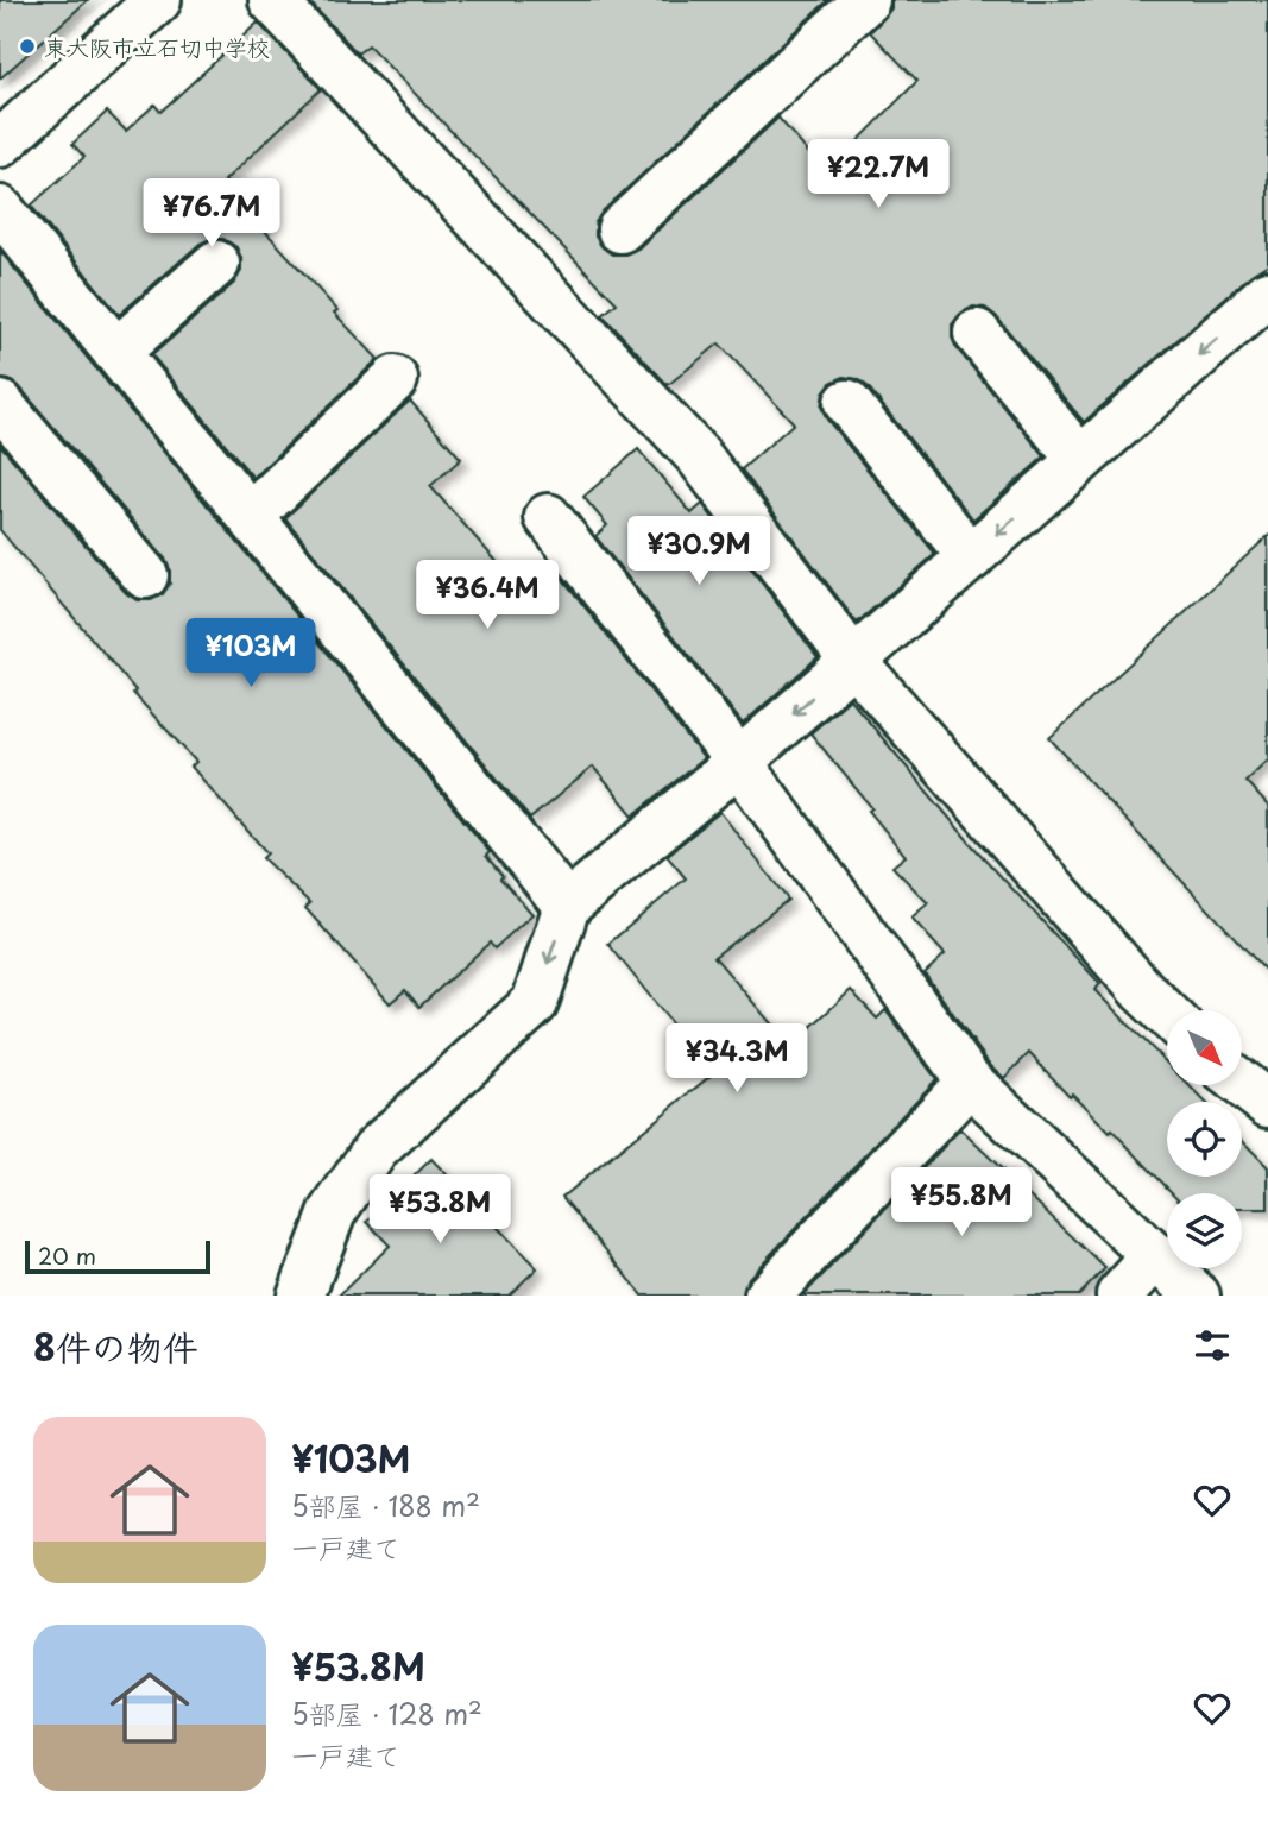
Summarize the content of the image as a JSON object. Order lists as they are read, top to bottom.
{
  "places": ["東大阪市立石切中学校"],
  "scale_bar": "20 m",
  "north": "bottom right",
  "page": {
    "price": [
      "¥22.7M",
      "¥76.7M",
      "¥30.9M",
      "¥36.4M",
      "¥103M",
      "¥34.3M",
      "¥55.8M",
      "¥53.8M"
    ],
    "scale": "20 m",
    "heading": "8件の物件",
    "list": [
      {
        "name": "¥103M",
        "note": "5部屋 · 188 m² · 一戸建て"
      },
      {
        "name": "¥53.8M",
        "note": "5部屋 · 128 m² · 一戸建て"
      }
    ]
  }
}
